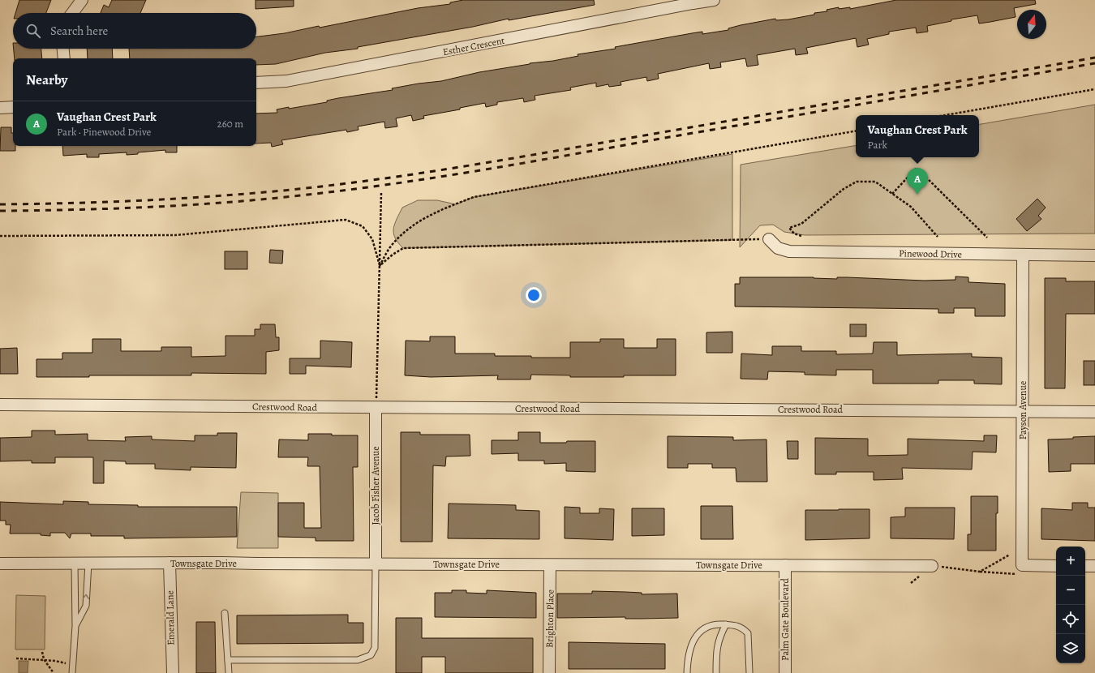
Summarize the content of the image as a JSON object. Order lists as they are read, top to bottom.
{
  "streets": {
    "street": [
      "Esther Crescent",
      "Pinewood Drive",
      "Crestwood Road",
      "Payson Avenue",
      "Jacob Fisher Avenue",
      "Townsgate Drive",
      "Emerald Lane",
      "Brighton Place",
      "Palm Gate Boulevard"
    ]
  },
  "crossings": [
    ["Pinewood Drive", "Payson Avenue"],
    ["Crestwood Road", "Payson Avenue"],
    ["Crestwood Road", "Jacob Fisher Avenue"],
    ["Jacob Fisher Avenue", "Townsgate Drive"],
    ["Townsgate Drive", "Emerald Lane"],
    ["Townsgate Drive", "Brighton Place"],
    ["Townsgate Drive", "Palm Gate Boulevard"]
  ],
  "north": "top",
  "page": {
    "search": "Search here",
    "heading": "Nearby",
    "list": [
      {
        "mark": "A",
        "name": "Vaughan Crest Park",
        "note": "Park · Pinewood Drive",
        "value": "260 m"
      }
    ],
    "popup": ["Vaughan Crest Park", "Park"],
    "pins": "A",
    "map_buttons": ["+", "−"]
  }
}
